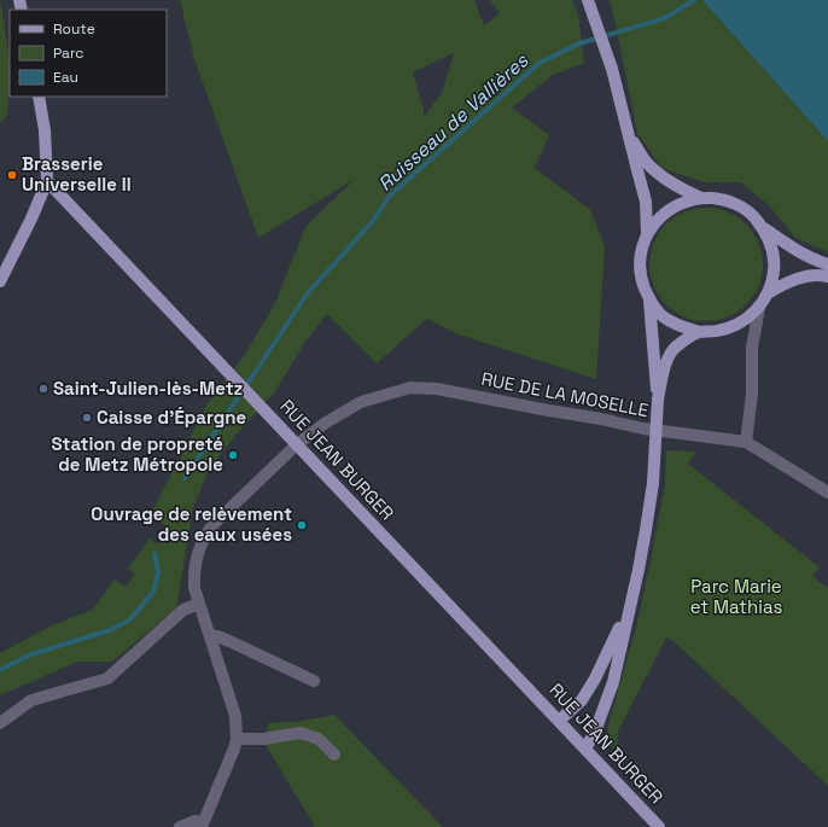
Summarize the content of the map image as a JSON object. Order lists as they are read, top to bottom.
{
  "streets": {
    "main road": ["RUE JEAN BURGER"],
    "street": ["RUE DE LA MOSELLE"]
  },
  "crossings": [
    ["RUE DE LA MOSELLE", "RUE JEAN BURGER"]
  ],
  "water": ["Ruisseau de Vallières"],
  "parks": ["Parc Marie et Mathias"],
  "places": [
    "Brasserie Universelle II",
    "Saint-Julien-lès-Metz",
    "Caisse d'Épargne",
    "Station de propreté de Metz Métropole",
    "Ouvrage de relèvement des eaux usées"
  ],
  "legend": ["Route", "Parc", "Eau"]
}
